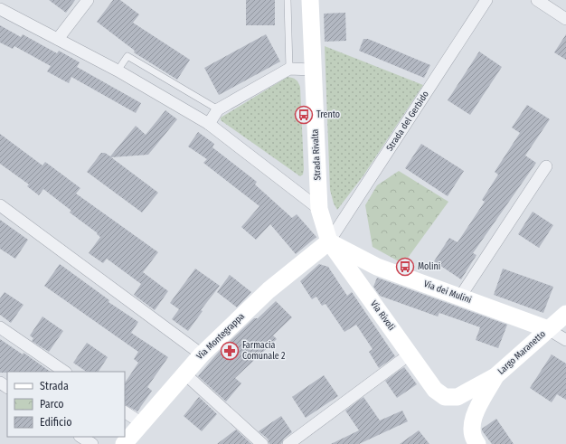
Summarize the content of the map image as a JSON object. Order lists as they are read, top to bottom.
{
  "streets": {
    "street": [
      "Strada del Gerbido",
      "Strada Rivalta",
      "Via dei Mulini",
      "Via Rivoli",
      "Via Montegrappa",
      "Largo Maranetto"
    ]
  },
  "crossings": [
    ["Strada del Gerbido", "Strada Rivalta"],
    ["Strada del Gerbido", "Via dei Mulini"],
    ["Strada del Gerbido", "Via Rivoli"],
    ["Strada del Gerbido", "Via Montegrappa"],
    ["Strada Rivalta", "Via dei Mulini"],
    ["Strada Rivalta", "Via Rivoli"],
    ["Strada Rivalta", "Via Montegrappa"],
    ["Via dei Mulini", "Via Rivoli"],
    ["Via dei Mulini", "Via Montegrappa"],
    ["Via dei Mulini", "Largo Maranetto"],
    ["Via Rivoli", "Via Montegrappa"],
    ["Via Rivoli", "Largo Maranetto"]
  ],
  "places": {
    "bus stop": ["Trento", "Molini"],
    "pharmacy": ["Farmacia Comunale 2"]
  },
  "legend": ["Strada", "Parco", "Edificio"]
}
